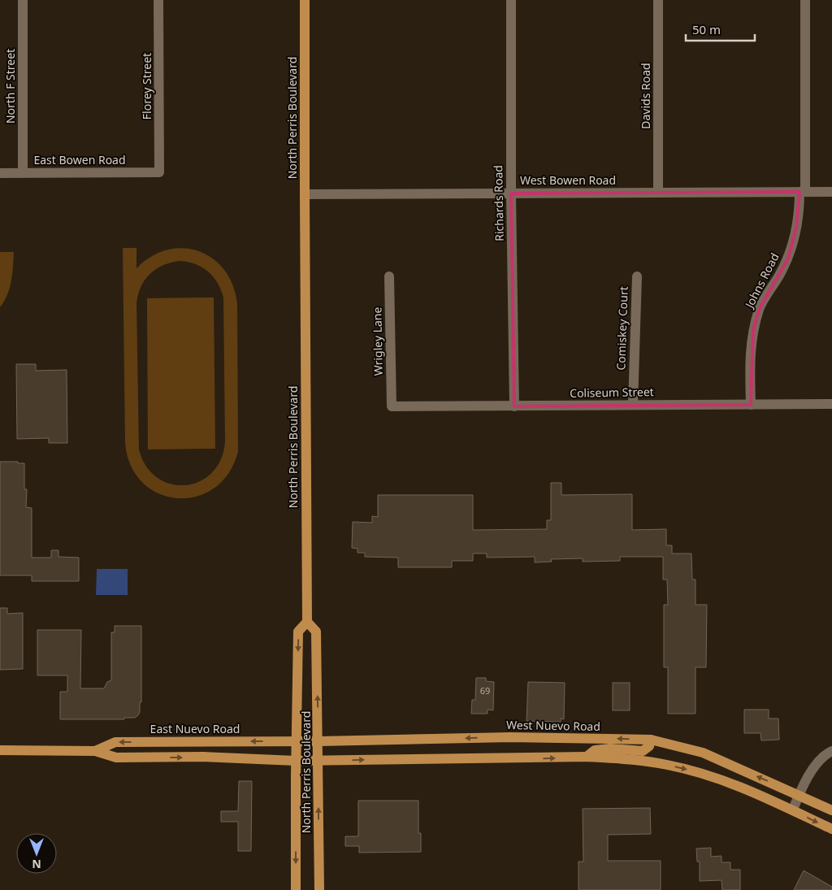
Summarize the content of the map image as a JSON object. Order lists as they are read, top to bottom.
{
  "streets": {
    "main road": ["North Perris Boulevard", "West Nuevo Road", "East Nuevo Road"],
    "street": [
      "North F Street",
      "Florey Street",
      "Davids Road",
      "East Bowen Road",
      "West Bowen Road",
      "Richards Road",
      "Johns Road",
      "Comiskey Court",
      "Wrigley Lane",
      "Coliseum Street"
    ]
  },
  "crossings": [
    ["North F Street", "East Bowen Road"],
    ["Florey Street", "East Bowen Road"],
    ["Davids Road", "West Bowen Road"],
    ["North Perris Boulevard", "West Bowen Road"],
    ["North Perris Boulevard", "West Nuevo Road"],
    ["North Perris Boulevard", "East Nuevo Road"],
    ["West Bowen Road", "Richards Road"],
    ["West Bowen Road", "Johns Road"],
    ["Richards Road", "Coliseum Street"],
    ["Johns Road", "Coliseum Street"],
    ["Comiskey Court", "Coliseum Street"],
    ["Wrigley Lane", "Coliseum Street"],
    ["West Nuevo Road", "East Nuevo Road"]
  ],
  "house_numbers": ["69"],
  "scale_bar": "50 m",
  "north": "bottom"
}
